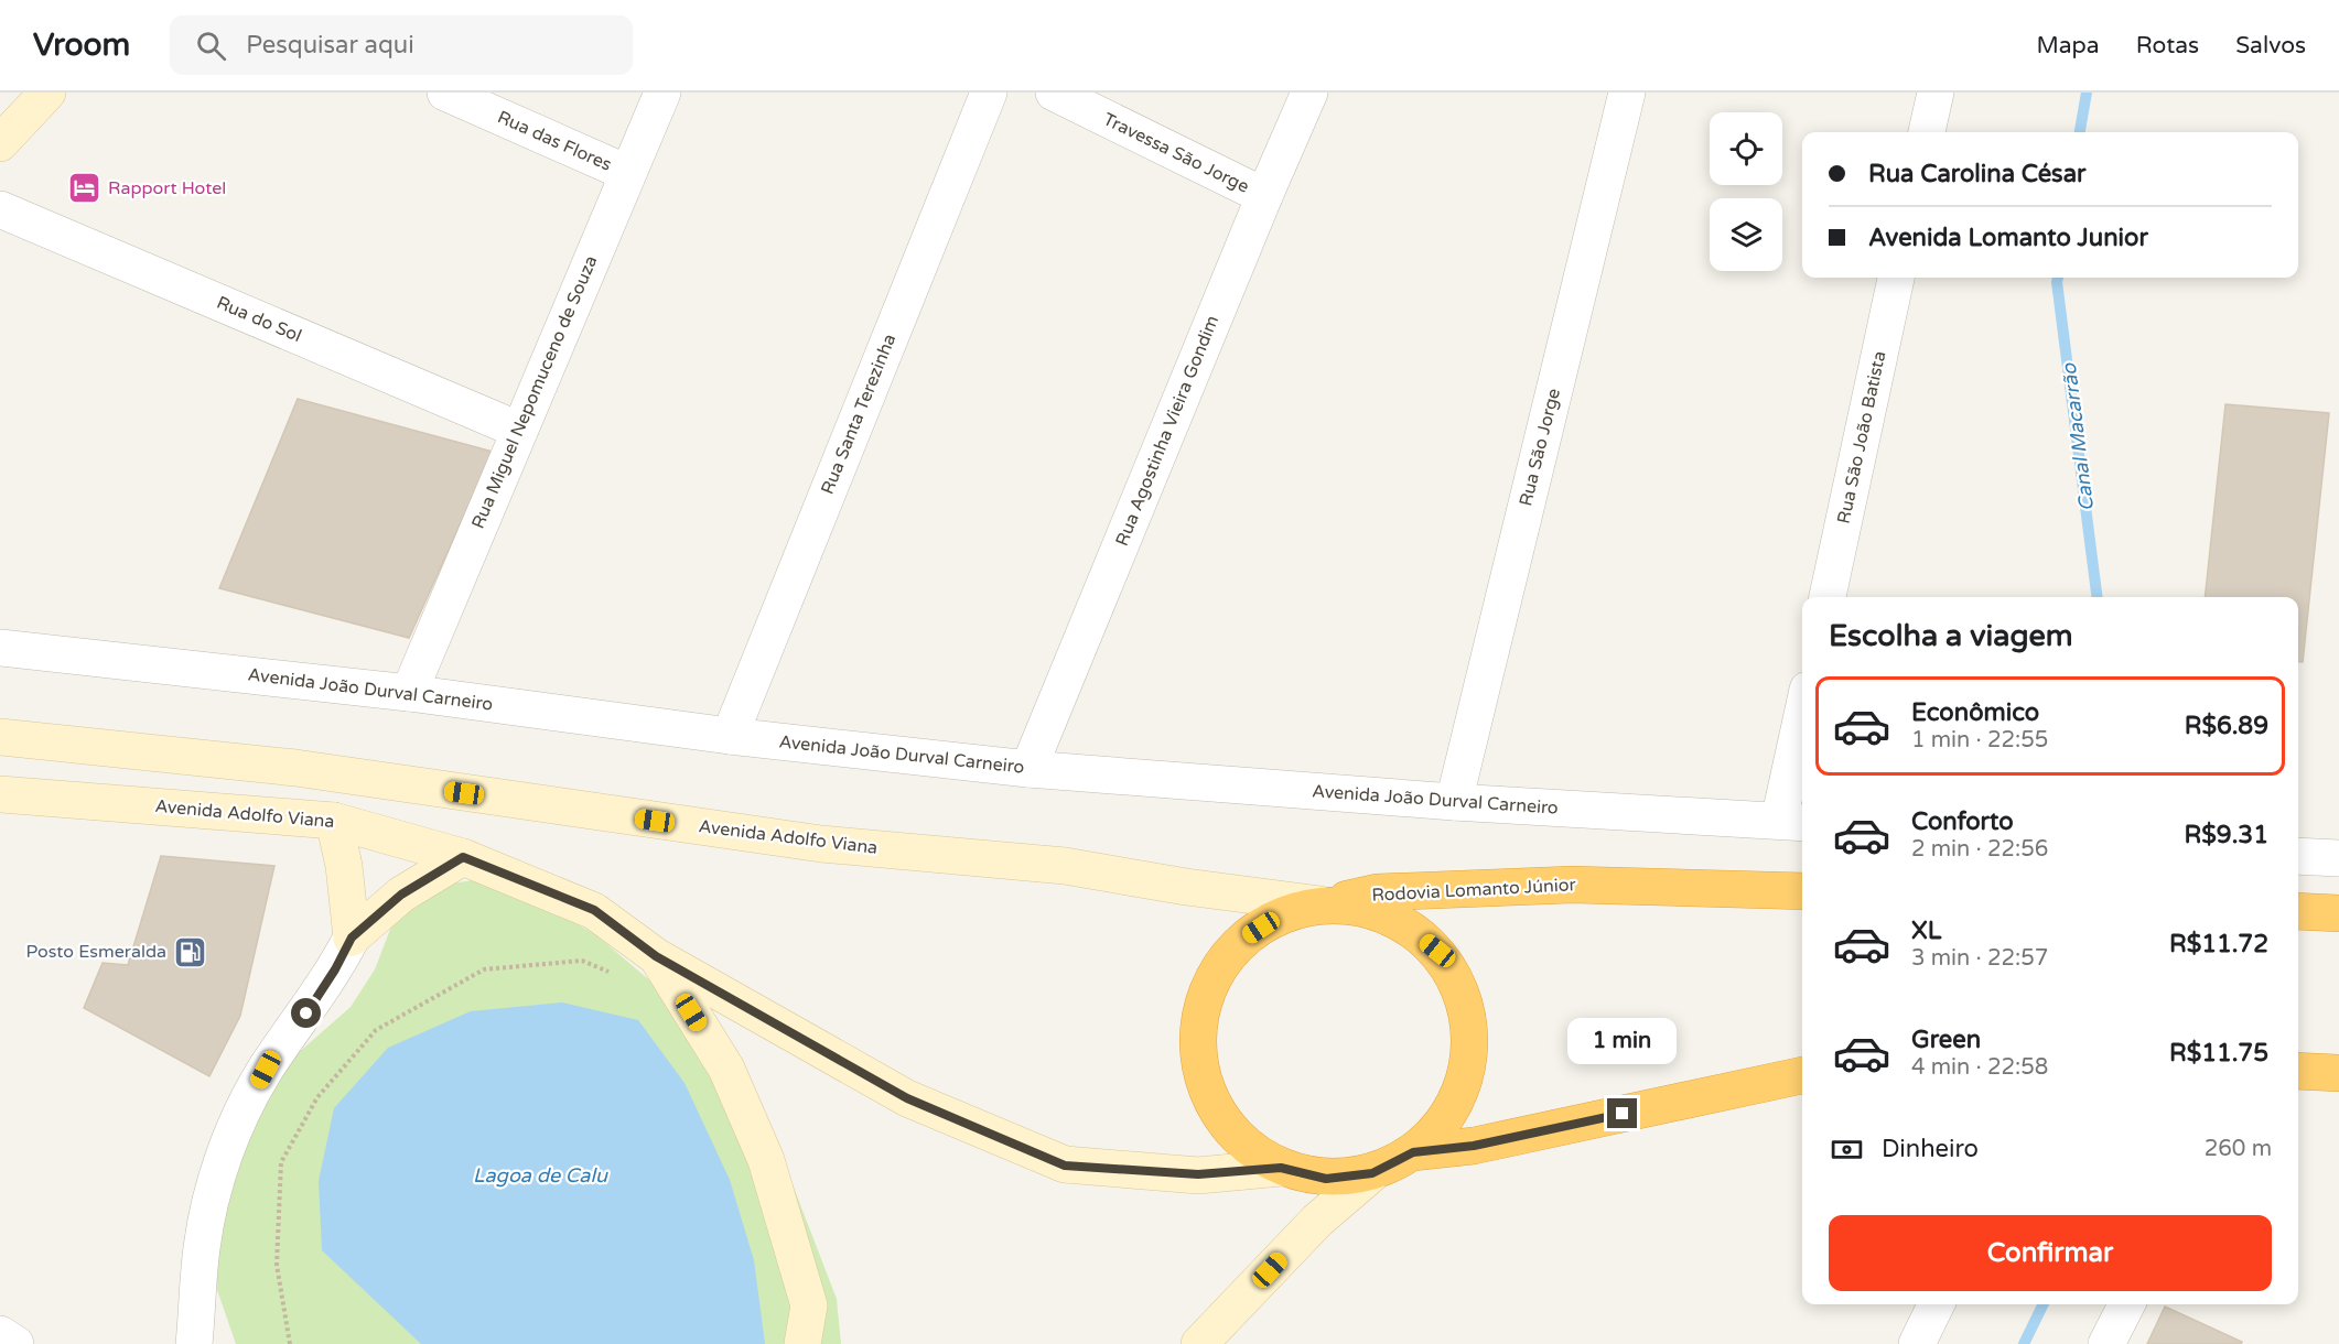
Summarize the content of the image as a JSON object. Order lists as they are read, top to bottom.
{
  "streets": {
    "highway": ["Rodovia Lomanto Júnior"],
    "main road": ["Avenida Adolfo Viana"],
    "street": [
      "Rua das Flores",
      "Travessa São Jorge",
      "Rua do Sol",
      "Rua Miguel Nepomuceno de Souza",
      "Rua Santa Terezinha",
      "Rua Agostinha Vieira Gondim",
      "Rua São João Batista",
      "Rua São Jorge",
      "Avenida João Durval Carneiro"
    ]
  },
  "crossings": [
    ["Rua das Flores", "Rua Miguel Nepomuceno de Souza"],
    ["Travessa São Jorge", "Rua Agostinha Vieira Gondim"],
    ["Rua do Sol", "Rua Miguel Nepomuceno de Souza"],
    ["Rua Miguel Nepomuceno de Souza", "Avenida João Durval Carneiro"],
    ["Rua Santa Terezinha", "Avenida João Durval Carneiro"],
    ["Rua Agostinha Vieira Gondim", "Avenida João Durval Carneiro"],
    ["Rua São Jorge", "Avenida João Durval Carneiro"],
    ["Avenida Adolfo Viana", "Rodovia Lomanto Júnior"]
  ],
  "water": ["Canal Macarrão", "Lagoa de Calu"],
  "places": {
    "hotel": ["Rapport Hotel"],
    "fuel station": ["Posto Esmeralda"]
  },
  "page": {
    "header": "Vroom",
    "search": "Pesquisar aqui",
    "nav": ["Mapa", "Rotas", "Salvos"],
    "banner": ["Rua Carolina César", "Avenida Lomanto Junior"],
    "heading": "Escolha a viagem",
    "list": [
      {
        "name": "Econômico",
        "note": "1 min · 22:55",
        "value": "R$6.89"
      },
      {
        "name": "Conforto",
        "note": "2 min · 22:56",
        "value": "R$9.31"
      },
      {
        "name": "XL",
        "note": "3 min · 22:57",
        "value": "R$11.72"
      },
      {
        "name": "Green",
        "note": "4 min · 22:58",
        "value": "R$11.75"
      }
    ],
    "bubble": "1 min",
    "pay": ["Dinheiro", "260 m"],
    "buttons": "Confirmar"
  }
}
